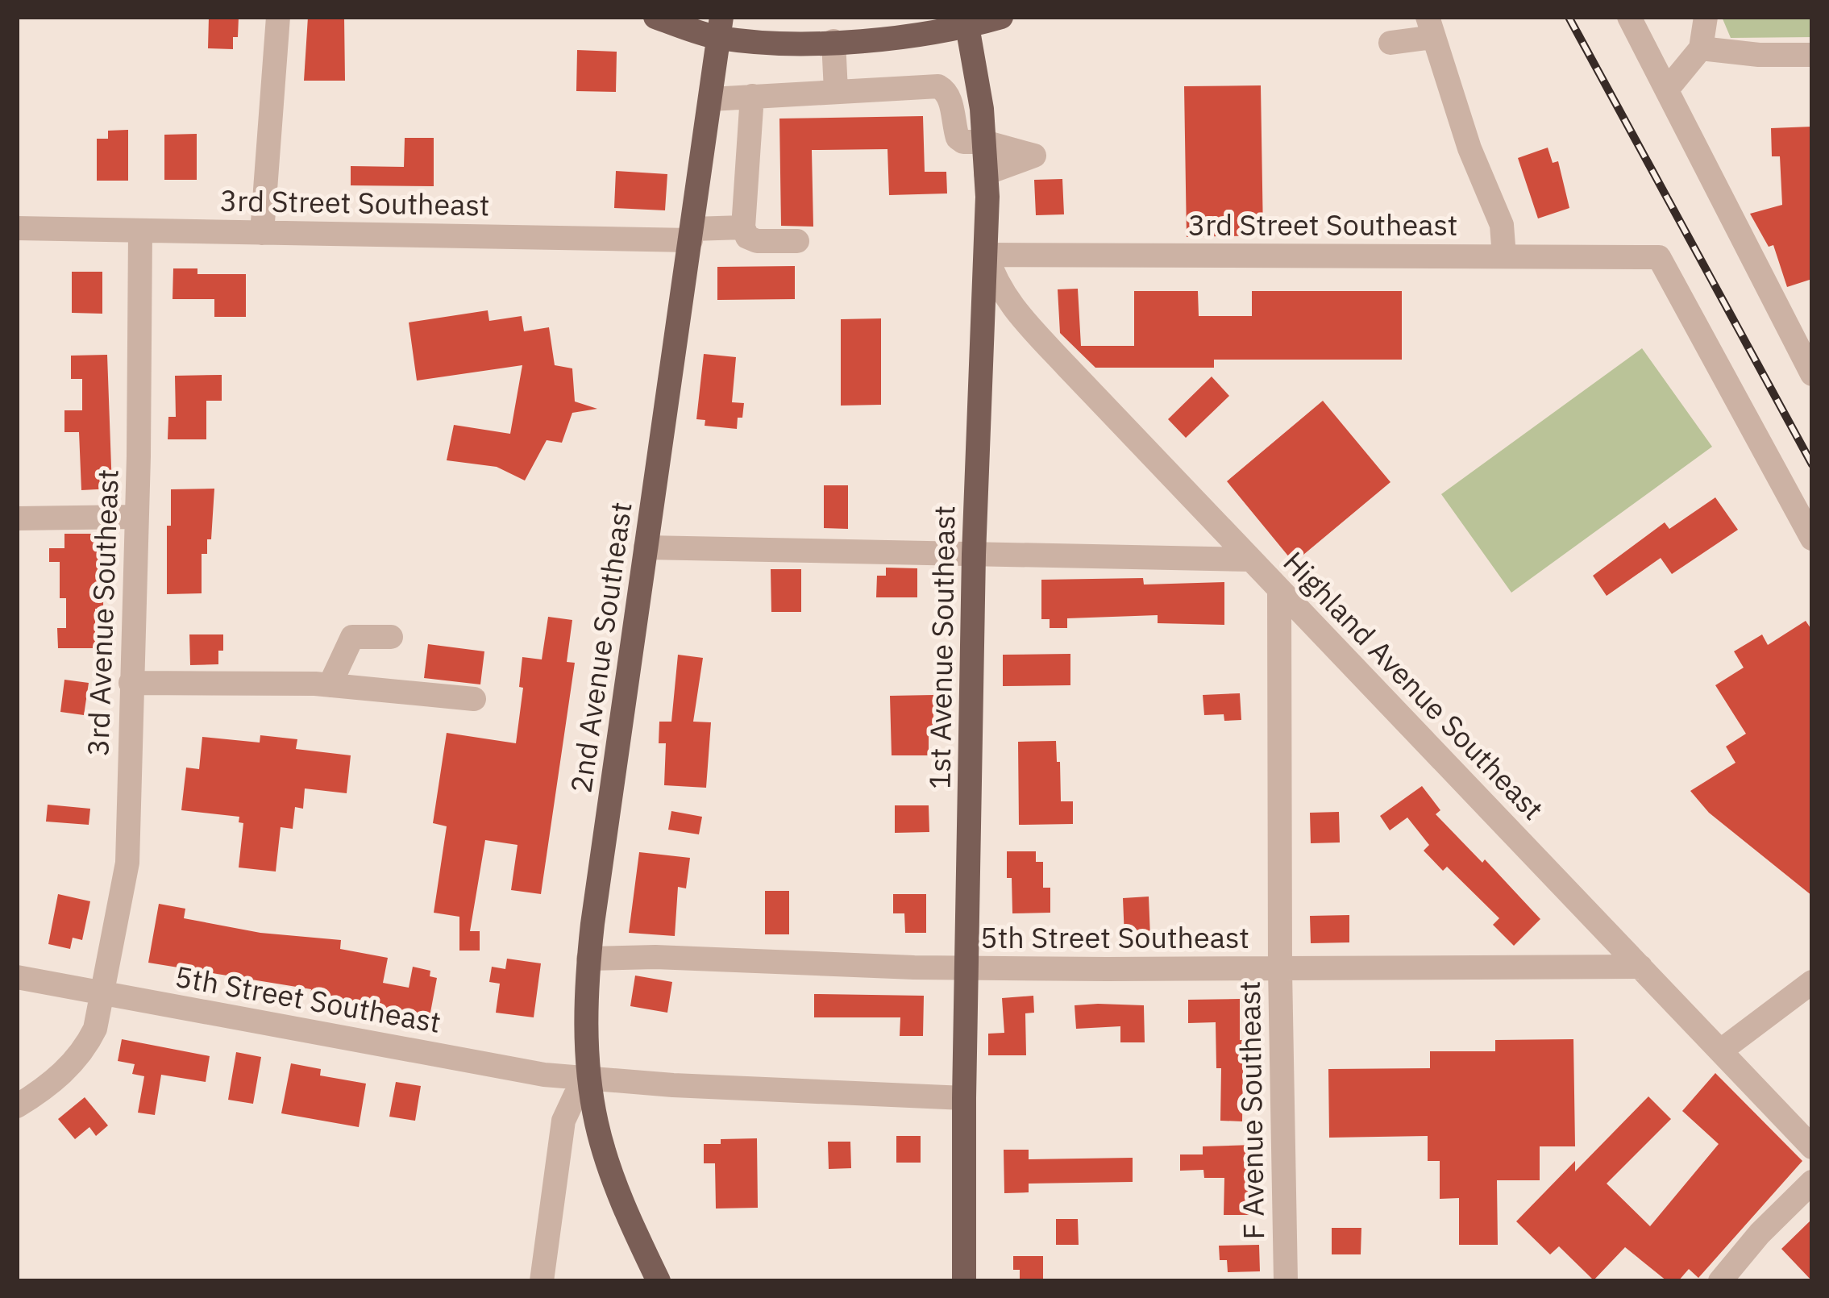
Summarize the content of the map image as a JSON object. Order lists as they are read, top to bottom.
{
  "streets": {
    "main road": ["2nd Avenue Southeast", "1st Avenue Southeast"],
    "street": [
      "3rd Street Southeast",
      "3rd Avenue Southeast",
      "Highland Avenue Southeast",
      "5th Street Southeast",
      "F Avenue Southeast"
    ]
  },
  "crossings": [
    ["3rd Street Southeast", "3rd Avenue Southeast"],
    ["3rd Street Southeast", "2nd Avenue Southeast"],
    ["3rd Street Southeast", "1st Avenue Southeast"],
    ["3rd Street Southeast", "Highland Avenue Southeast"],
    ["3rd Avenue Southeast", "5th Street Southeast"],
    ["2nd Avenue Southeast", "5th Street Southeast"],
    ["1st Avenue Southeast", "Highland Avenue Southeast"],
    ["1st Avenue Southeast", "5th Street Southeast"],
    ["Highland Avenue Southeast", "5th Street Southeast"],
    ["Highland Avenue Southeast", "F Avenue Southeast"],
    ["5th Street Southeast", "F Avenue Southeast"]
  ]
}
